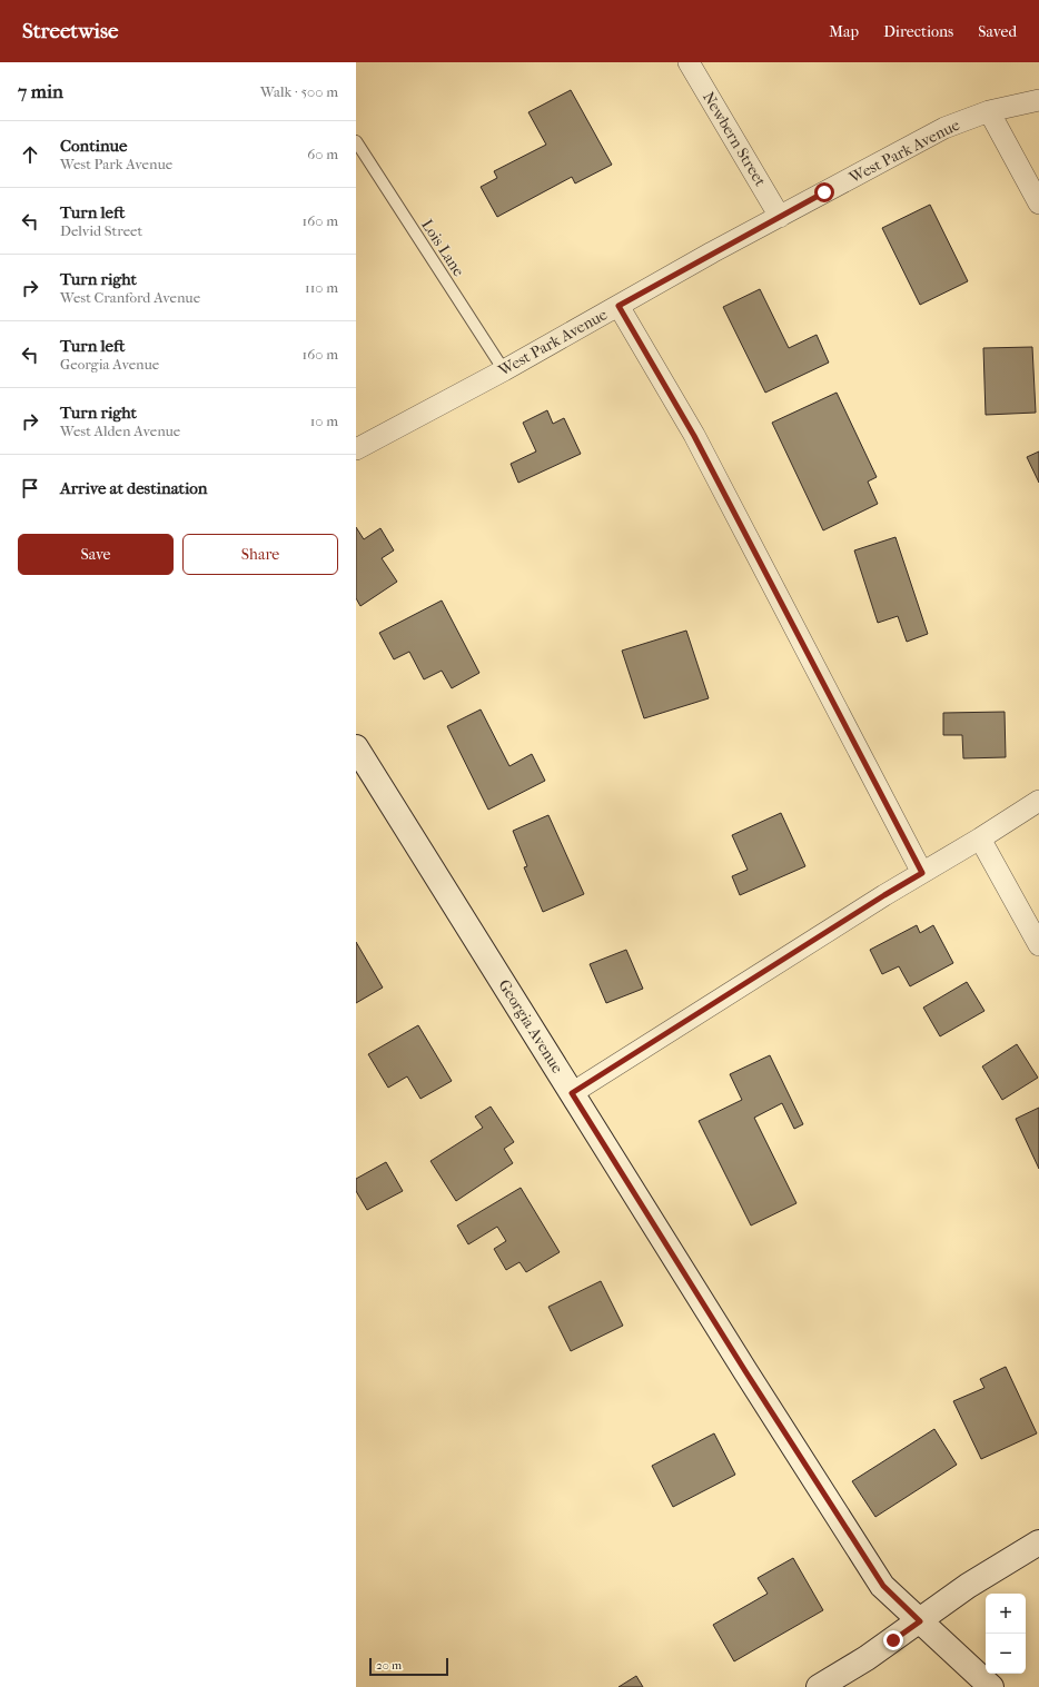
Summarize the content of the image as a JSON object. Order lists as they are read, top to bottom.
{
  "streets": {
    "street": ["Newbern Street", "West Park Avenue", "Georgia Avenue"],
    "lane": ["Lois Lane"]
  },
  "crossings": [
    ["Newbern Street", "West Park Avenue"],
    ["West Park Avenue", "Lois Lane"]
  ],
  "scale_bar": "20 m",
  "page": {
    "header": "Streetwise",
    "nav": ["Map", "Directions", "Saved"],
    "heading": ["7 min", "Walk · 500 m"],
    "list": [
      ["Continue", "West Park Avenue", "60 m"],
      ["Turn left", "Delvid Street", "160 m"],
      ["Turn right", "West Cranford Avenue", "110 m"],
      ["Turn left", "Georgia Avenue", "160 m"],
      ["Turn right", "West Alden Avenue", "10 m"],
      "Arrive at destination"
    ],
    "buttons": ["Save", "Share"],
    "map_buttons": ["+", "−"],
    "scale": "20 m"
  }
}
